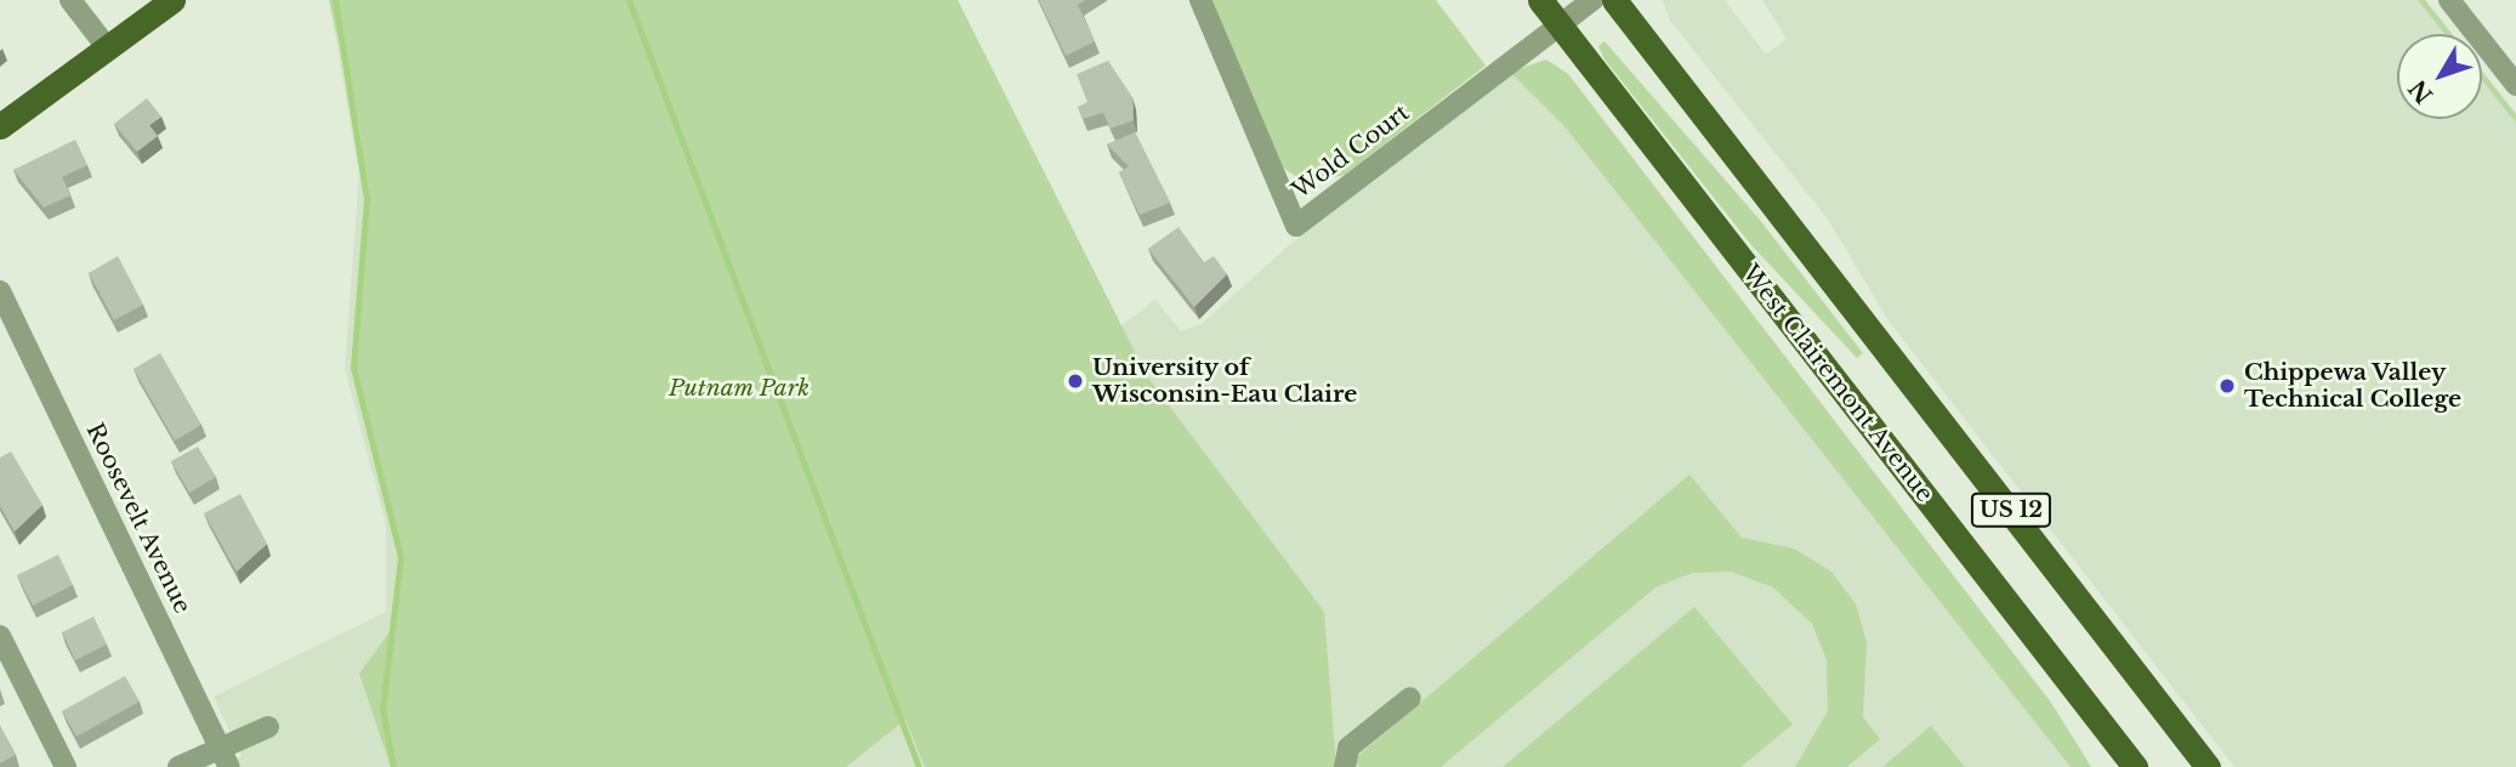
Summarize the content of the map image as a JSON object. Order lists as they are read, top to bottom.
{
  "streets": {
    "main road": ["West Clairemont Avenue", "US 12"],
    "street": ["Wold Court", "Roosevelt Avenue"]
  },
  "crossings": [
    ["Wold Court", "West Clairemont Avenue"]
  ],
  "parks": ["Putnam Park"],
  "places": ["University of Wisconsin-Eau Claire", "Chippewa Valley Technical College"],
  "north": "bottom left"
}
